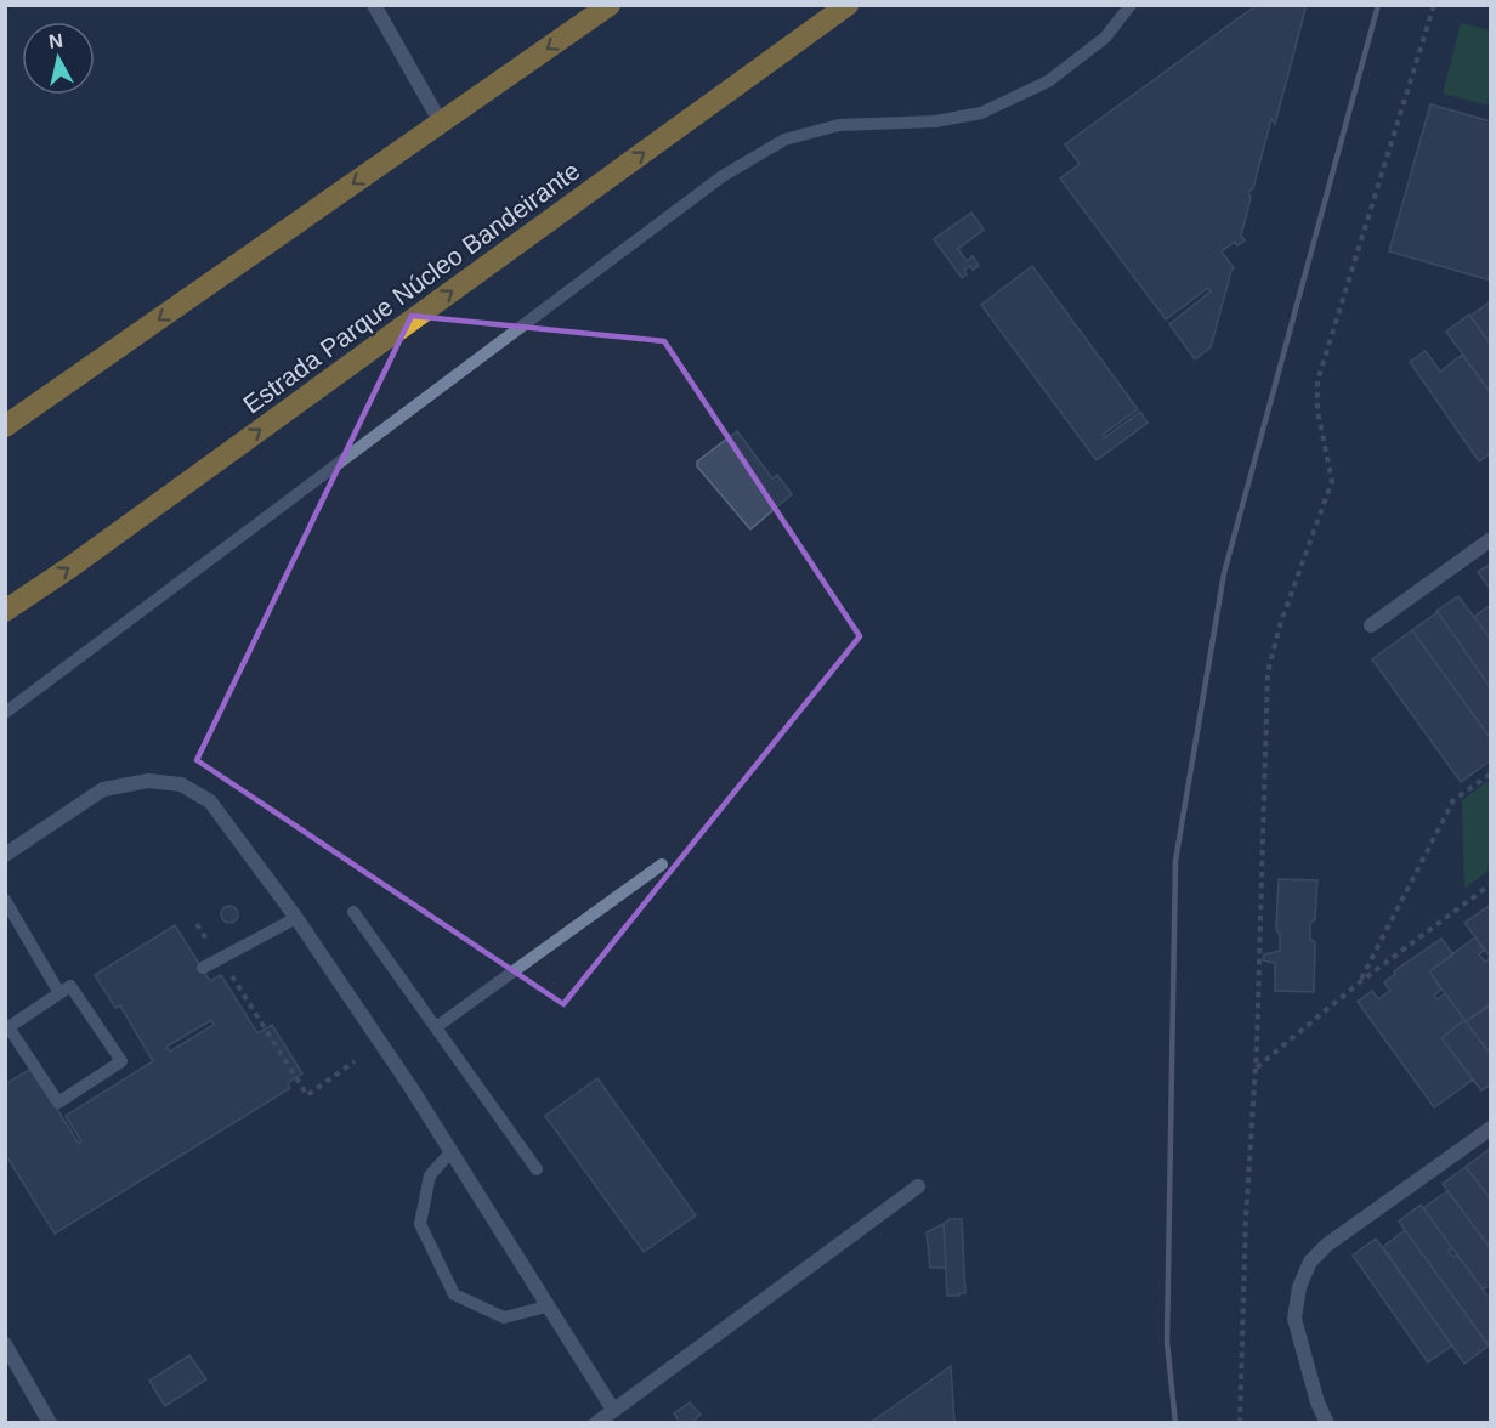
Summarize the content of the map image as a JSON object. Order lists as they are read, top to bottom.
{
  "streets": {
    "highway": ["Estrada Parque Núcleo Bandeirante"]
  },
  "north": "top"
}
